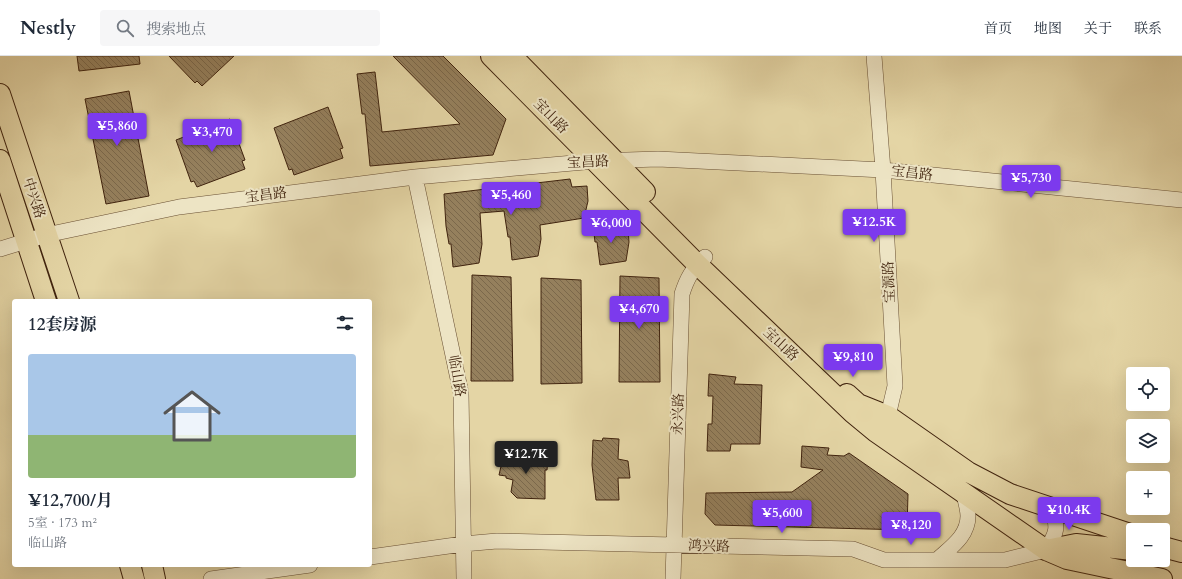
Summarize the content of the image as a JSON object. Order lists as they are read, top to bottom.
{
  "streets": {
    "main road": ["宝山路", "中兴路"],
    "street": [
      "宝昌路",
      "宝源路",
      "临山路",
      "永兴路",
      "鸿兴路"
    ]
  },
  "crossings": [
    ["宝山路", "宝昌路"],
    ["宝山路", "宝源路"],
    ["宝山路", "永兴路"],
    ["宝山路", "鸿兴路"],
    ["宝昌路", "中兴路"],
    ["宝昌路", "宝源路"],
    ["宝昌路", "临山路"],
    ["临山路", "鸿兴路"],
    ["永兴路", "鸿兴路"]
  ],
  "page": {
    "header": "Nestly",
    "search": "搜索地点",
    "nav": [
      "首页",
      "地图",
      "关于",
      "联系"
    ],
    "price": [
      "¥5,860",
      "¥3,470",
      "¥5,730",
      "¥5,460",
      "¥12.5K",
      "¥6,000",
      "¥4,670",
      "¥9,810",
      "¥12.7K",
      "¥10.4K",
      "¥5,600",
      "¥8,120"
    ],
    "heading": "12套房源",
    "list": [
      {
        "name": "¥12,700/月",
        "note": "5室 · 173 m² · 临山路"
      }
    ],
    "map_buttons": ["+", "−"]
  }
}
